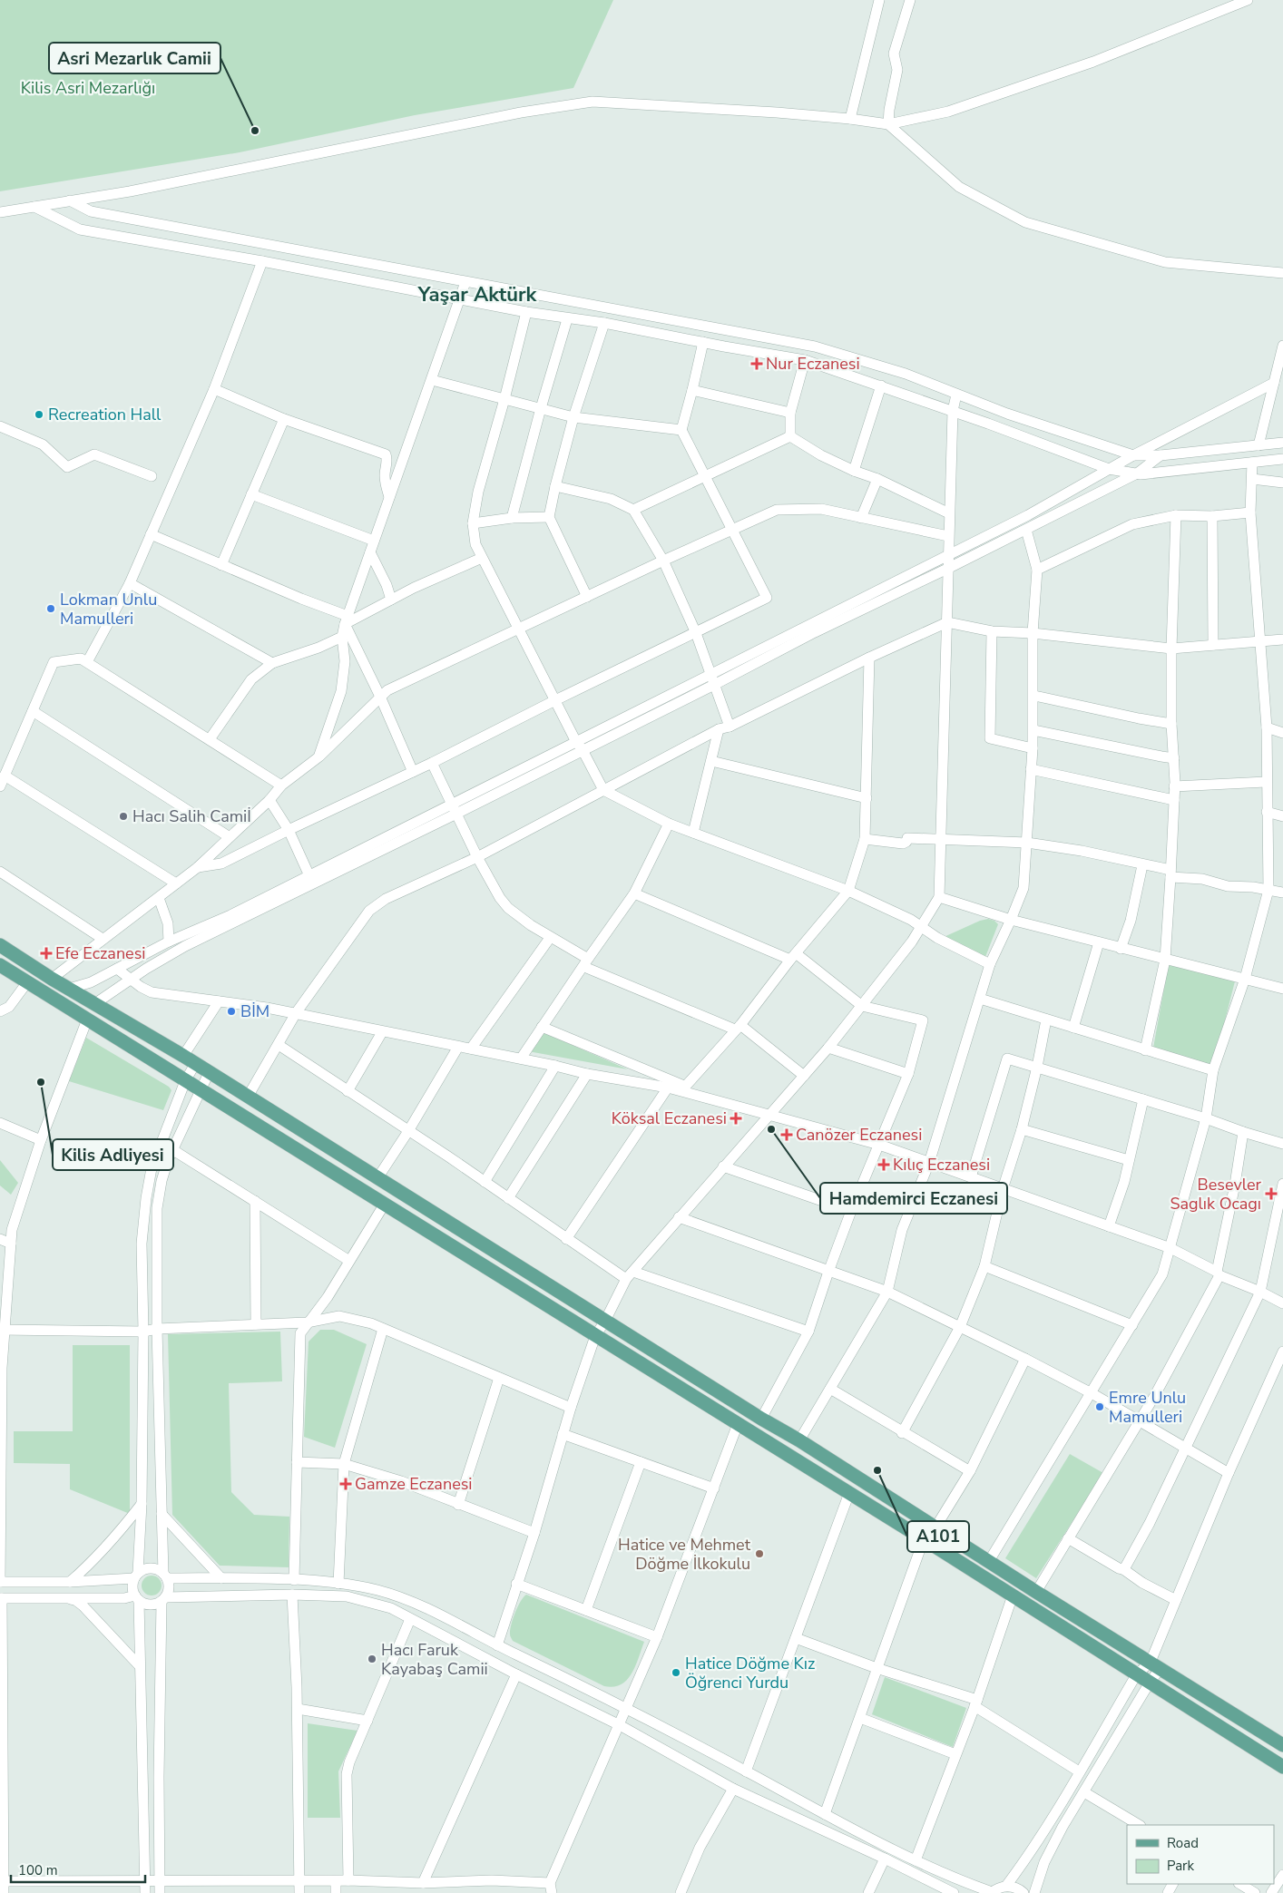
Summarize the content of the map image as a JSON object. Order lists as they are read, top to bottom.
{
  "districts": ["Yaşar Aktürk"],
  "parks": ["Kilis Asri Mezarlığı"],
  "places": {
    "other": [
      "Asri Mezarlık Camii",
      "Recreation Hall",
      "Lokman Unlu Mamulleri",
      "Hacı Salih Camiİ",
      "BİM",
      "Kilis Adliyesi",
      "Hamdemirci Eczanesi",
      "Emre Unlu Mamulleri",
      "A101",
      "Hatice ve Mehmet Döğme İlkokulu",
      "Hacı Faruk Kayabaş Camii",
      "Hatice Döğme Kız Öğrenci Yurdu"
    ],
    "health": [
      "Nur Eczanesi",
      "Efe Eczanesi",
      "Köksal Eczanesi",
      "Canözer Eczanesi",
      "Kılıç Eczanesi",
      "Besevler Saglık Ocagı",
      "Gamze Eczanesi"
    ]
  },
  "legend": ["Road", "Park"],
  "scale_bar": "100 m"
}
